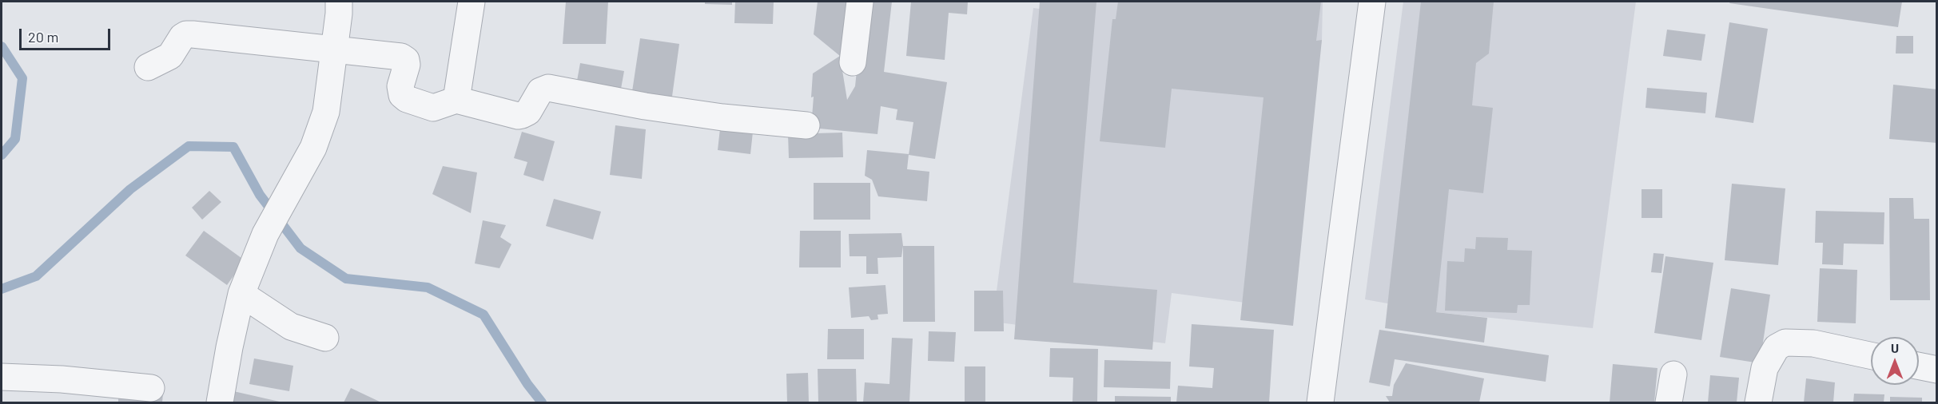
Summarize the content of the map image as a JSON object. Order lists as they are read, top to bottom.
{
  "scale_bar": "20 m",
  "north": "top"
}
